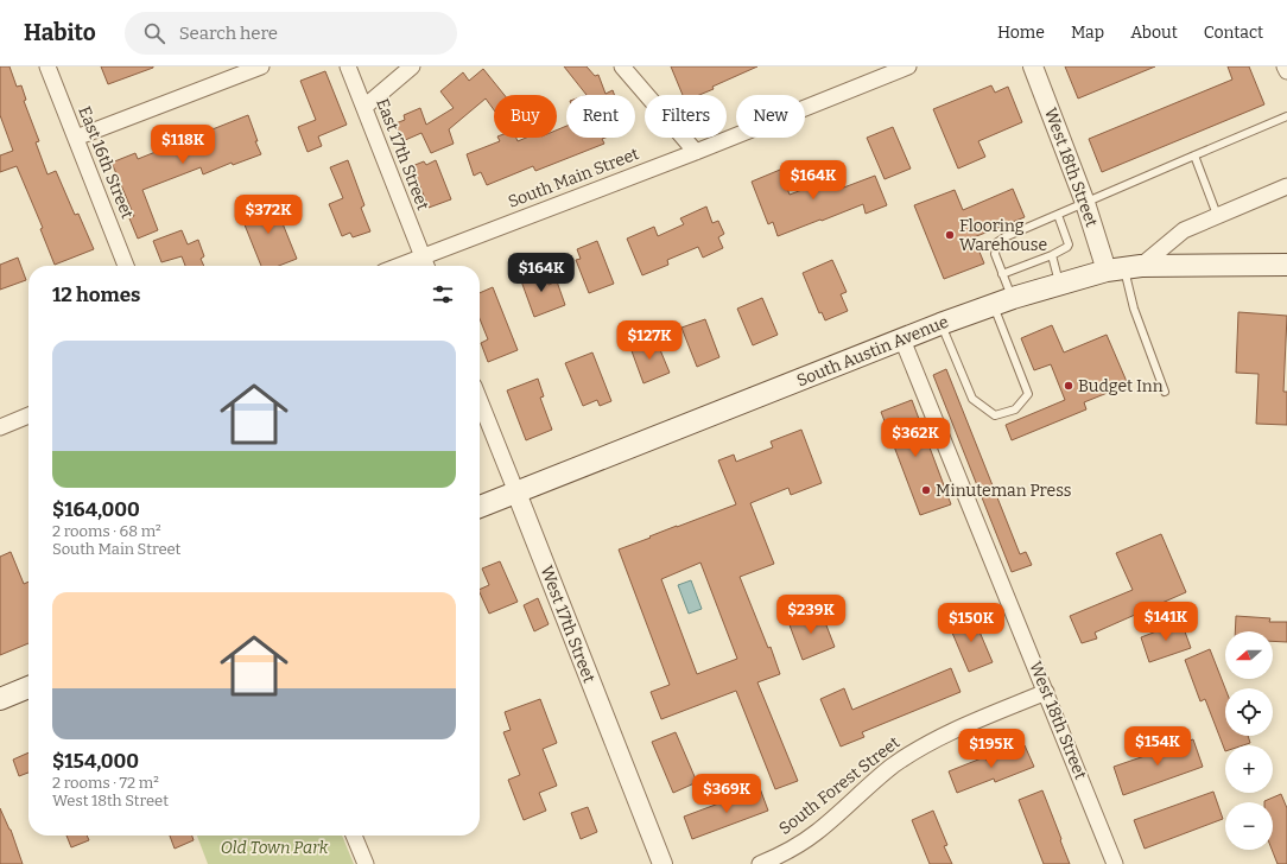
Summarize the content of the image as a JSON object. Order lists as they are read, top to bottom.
{
  "streets": {
    "main road": ["South Austin Avenue"],
    "street": [
      "East 17th Street",
      "East 16th Street",
      "West 18th Street",
      "South Main Street",
      "West 17th Street",
      "South Forest Street"
    ]
  },
  "crossings": [
    ["East 17th Street", "South Main Street"],
    ["West 18th Street", "South Austin Avenue"],
    ["West 18th Street", "South Forest Street"],
    ["South Austin Avenue", "West 17th Street"]
  ],
  "parks": ["Old Town Park"],
  "places": ["Flooring Warehouse", "Budget Inn", "Minuteman Press"],
  "north": "left",
  "page": {
    "header": "Habito",
    "search": "Search here",
    "nav": [
      "Home",
      "Map",
      "About",
      "Contact"
    ],
    "chip": [
      "Buy",
      "Rent",
      "Filters",
      "New"
    ],
    "price": [
      "$118K",
      "$164K",
      "$372K",
      "$164K",
      "$127K",
      "$362K",
      "$239K",
      "$141K",
      "$150K",
      "$154K",
      "$195K",
      "$369K"
    ],
    "heading": "12 homes",
    "list": [
      {
        "name": "$164,000",
        "note": "2 rooms · 68 m² · South Main Street"
      },
      {
        "name": "$154,000",
        "note": "2 rooms · 72 m² · West 18th Street"
      }
    ],
    "map_buttons": ["+", "−"]
  }
}
